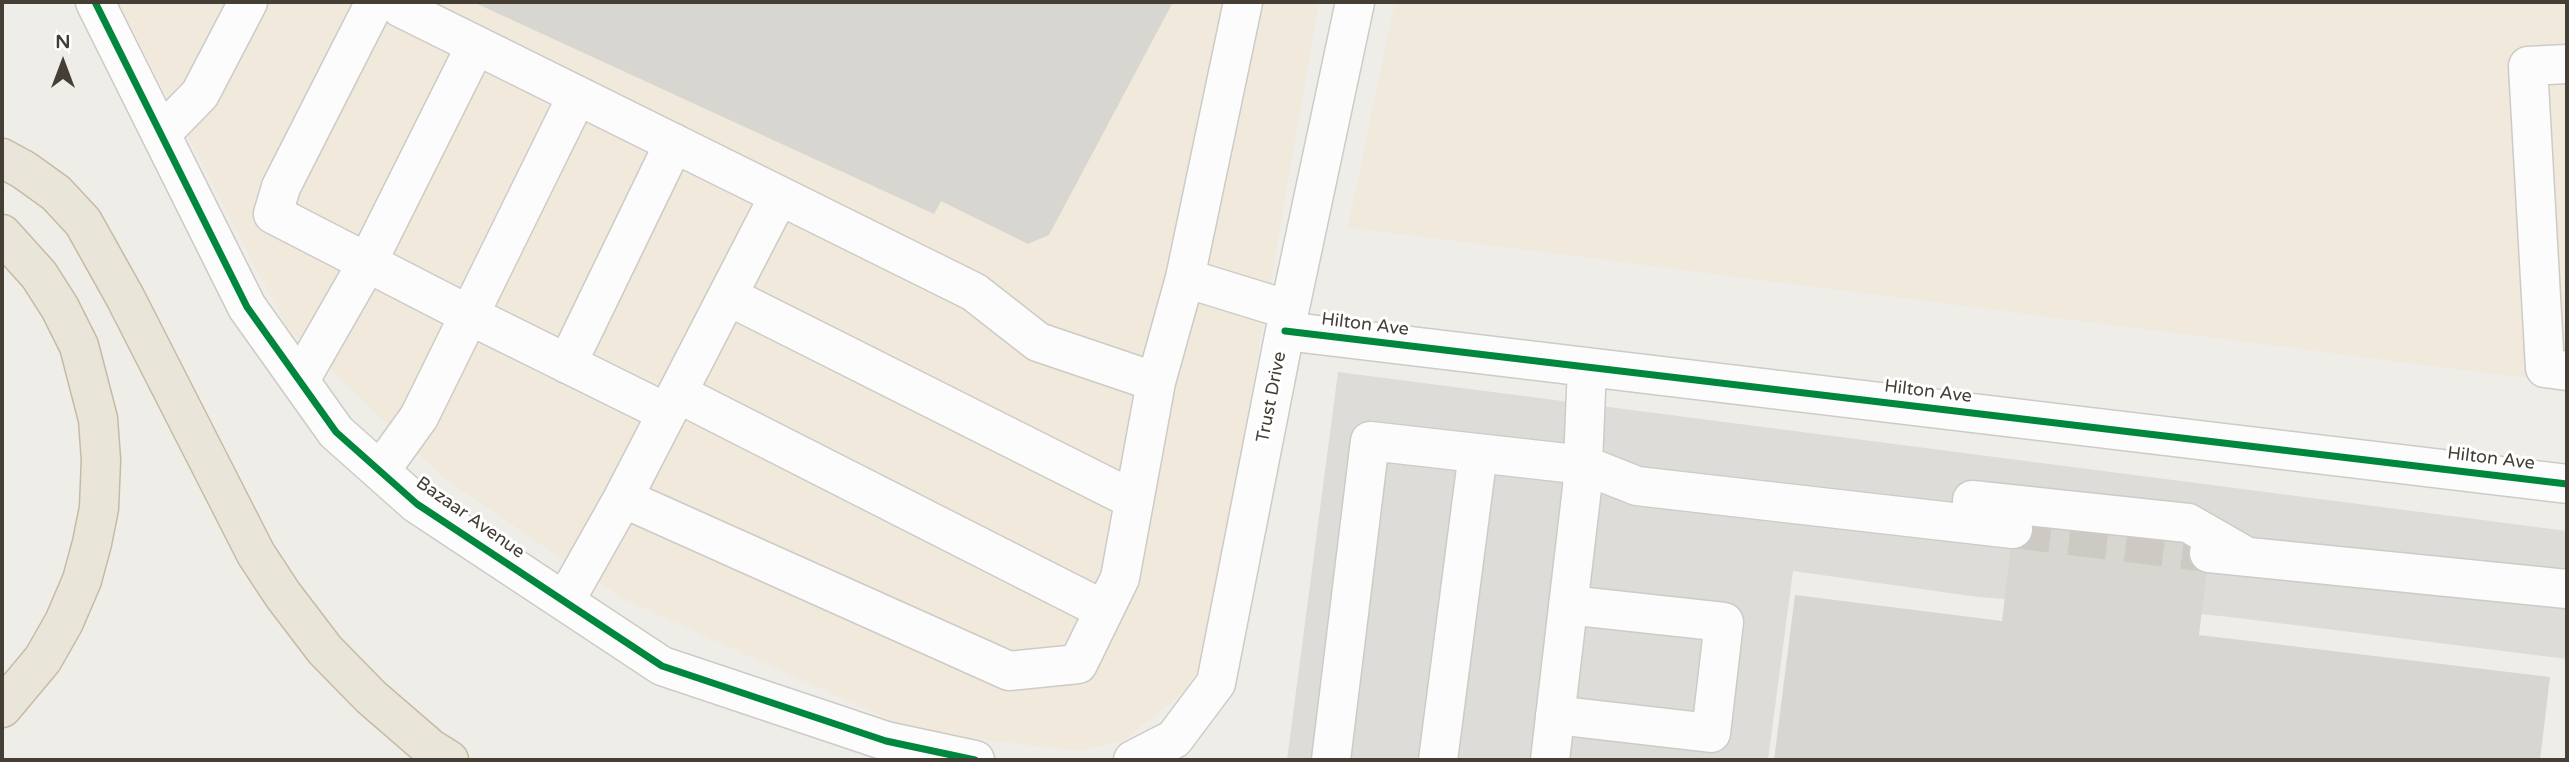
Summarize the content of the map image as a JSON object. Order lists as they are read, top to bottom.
{
  "streets": {
    "street": ["Hilton Ave", "Trust Drive", "Bazaar Avenue"]
  },
  "crossings": [
    ["Hilton Ave", "Trust Drive"]
  ],
  "north": "top"
}
